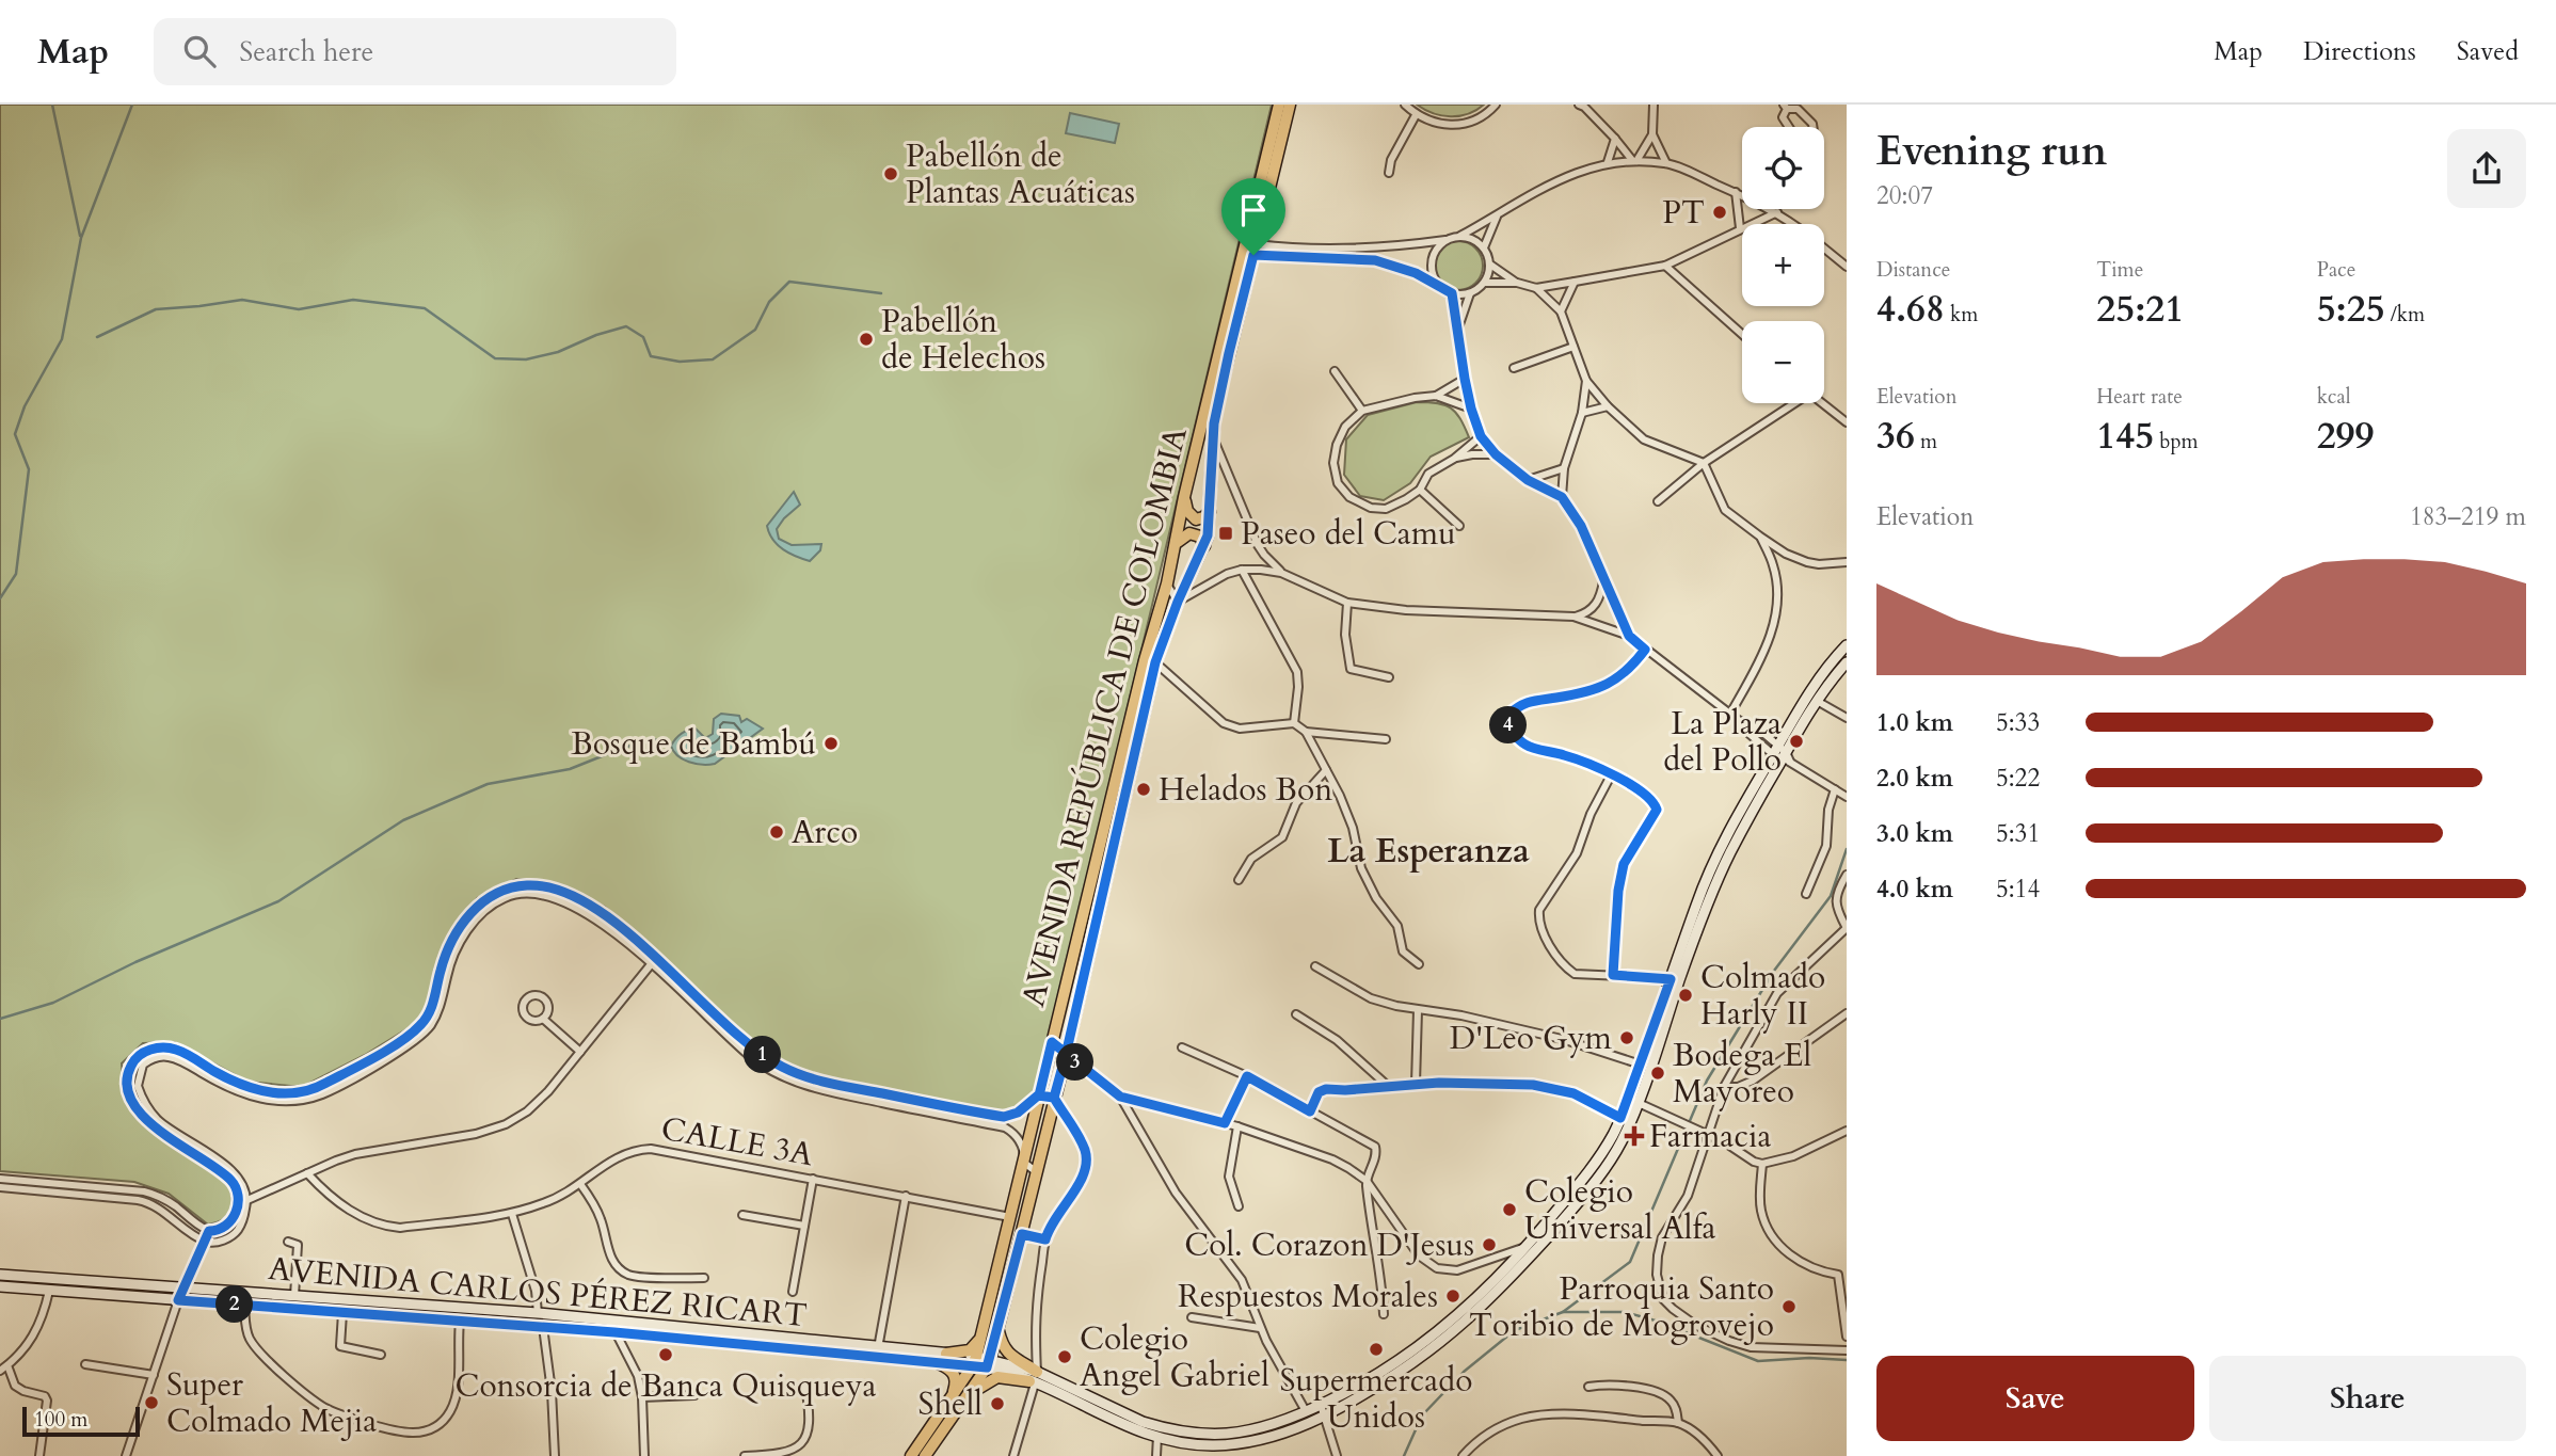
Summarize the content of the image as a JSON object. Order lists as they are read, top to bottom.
{
  "streets": {
    "main road": ["AVENIDA REPÚBLICA DE COLOMBIA", "AVENIDA CARLOS PÉREZ RICART"],
    "street": ["CALLE 3A"]
  },
  "crossings": [
    ["AVENIDA REPÚBLICA DE COLOMBIA", "CALLE 3A"],
    ["AVENIDA REPÚBLICA DE COLOMBIA", "AVENIDA CARLOS PÉREZ RICART"]
  ],
  "districts": ["La Esperanza"],
  "places": {
    "other": [
      "Pabellón de Plantas Acuáticas",
      "PT",
      "Pabellón de Helechos",
      "La Plaza del Pollo",
      "Bosque de Bambú",
      "Helados Bon",
      "Arco",
      "Colmado Harly II",
      "D'Leo Gym",
      "Bodega El Mayoreo",
      "Colegio Universal Alfa",
      "Col. Corazon D'Jesus",
      "Respuestos Morales",
      "Parroquia Santo Toribio de Mogrovejo",
      "Supermercado Unidos",
      "Consorcia de Banca Quisqueya",
      "Colegio Angel Gabriel",
      "Super Colmado Mejia",
      "Shell"
    ],
    "transit": ["Paseo del Camu"],
    "health": ["Farmacia"]
  },
  "scale_bar": "100 m",
  "page": {
    "header": "Map",
    "search": "Search here",
    "nav": ["Map", "Directions", "Saved"],
    "heading": ["Evening run", "20:07"],
    "map_buttons": ["+", "−"],
    "stats": [
      ["Distance", "4.68 km"],
      ["Time", "25:21"],
      ["Pace", "5:25 /km"],
      ["Elevation", "36 m"],
      ["Heart rate", "145 bpm"],
      ["kcal", "299"]
    ],
    "chart": ["Elevation", "183–219 m"],
    "list": [
      {
        "name": "1.0 km",
        "note": "5:33"
      },
      {
        "name": "2.0 km",
        "note": "5:22"
      },
      {
        "name": "3.0 km",
        "note": "5:31"
      },
      {
        "name": "4.0 km",
        "note": "5:14"
      }
    ],
    "pins": [
      "4",
      "1",
      "3",
      "2"
    ],
    "buttons": ["Save", "Share"],
    "scale": "100 m"
  }
}
